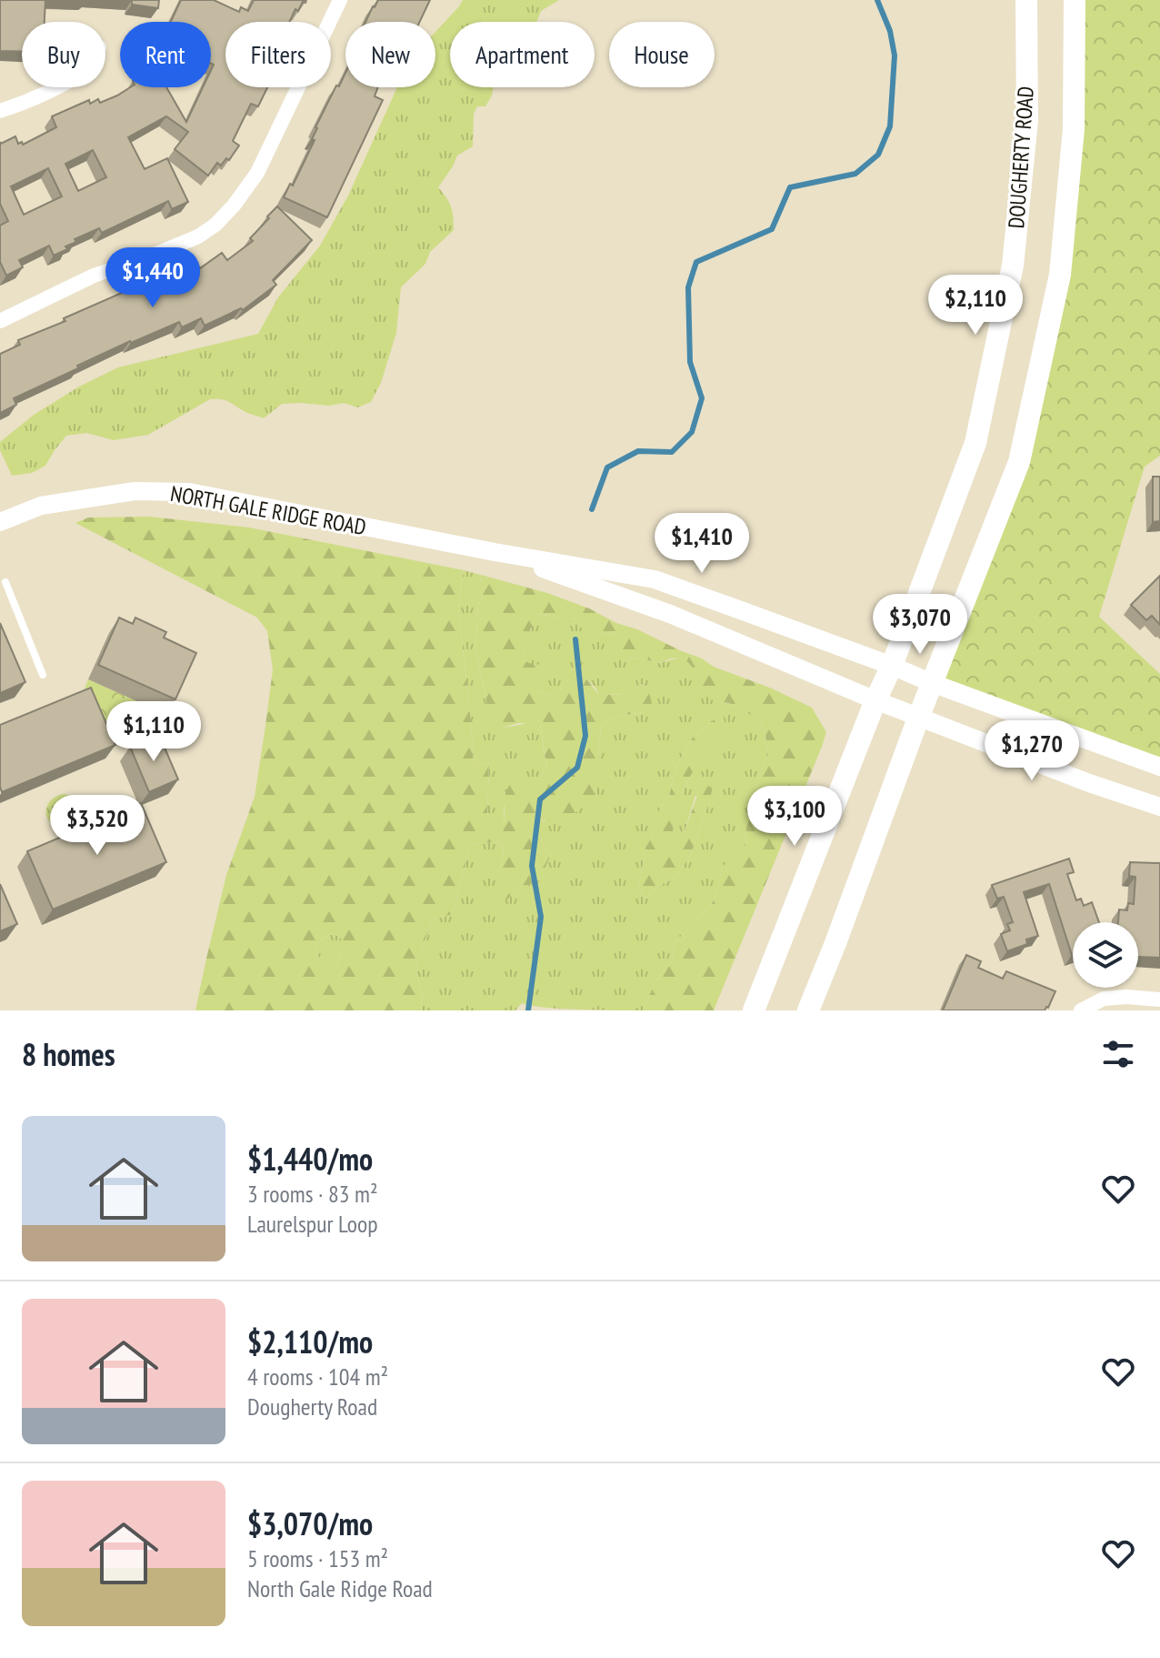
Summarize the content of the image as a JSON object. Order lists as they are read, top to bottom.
{
  "streets": {
    "main road": ["DOUGHERTY ROAD"],
    "street": ["NORTH GALE RIDGE ROAD"]
  },
  "crossings": [
    ["DOUGHERTY ROAD", "NORTH GALE RIDGE ROAD"]
  ],
  "page": {
    "chip": [
      "Buy",
      "Rent",
      "Filters",
      "New",
      "Apartment",
      "House"
    ],
    "price": [
      "$1,440",
      "$2,110",
      "$1,410",
      "$3,070",
      "$1,110",
      "$1,270",
      "$3,100",
      "$3,520"
    ],
    "heading": "8 homes",
    "list": [
      {
        "name": "$1,440/mo",
        "note": "3 rooms · 83 m² · Laurelspur Loop"
      },
      {
        "name": "$2,110/mo",
        "note": "4 rooms · 104 m² · Dougherty Road"
      },
      {
        "name": "$3,070/mo",
        "note": "5 rooms · 153 m² · North Gale Ridge Road"
      }
    ]
  }
}
